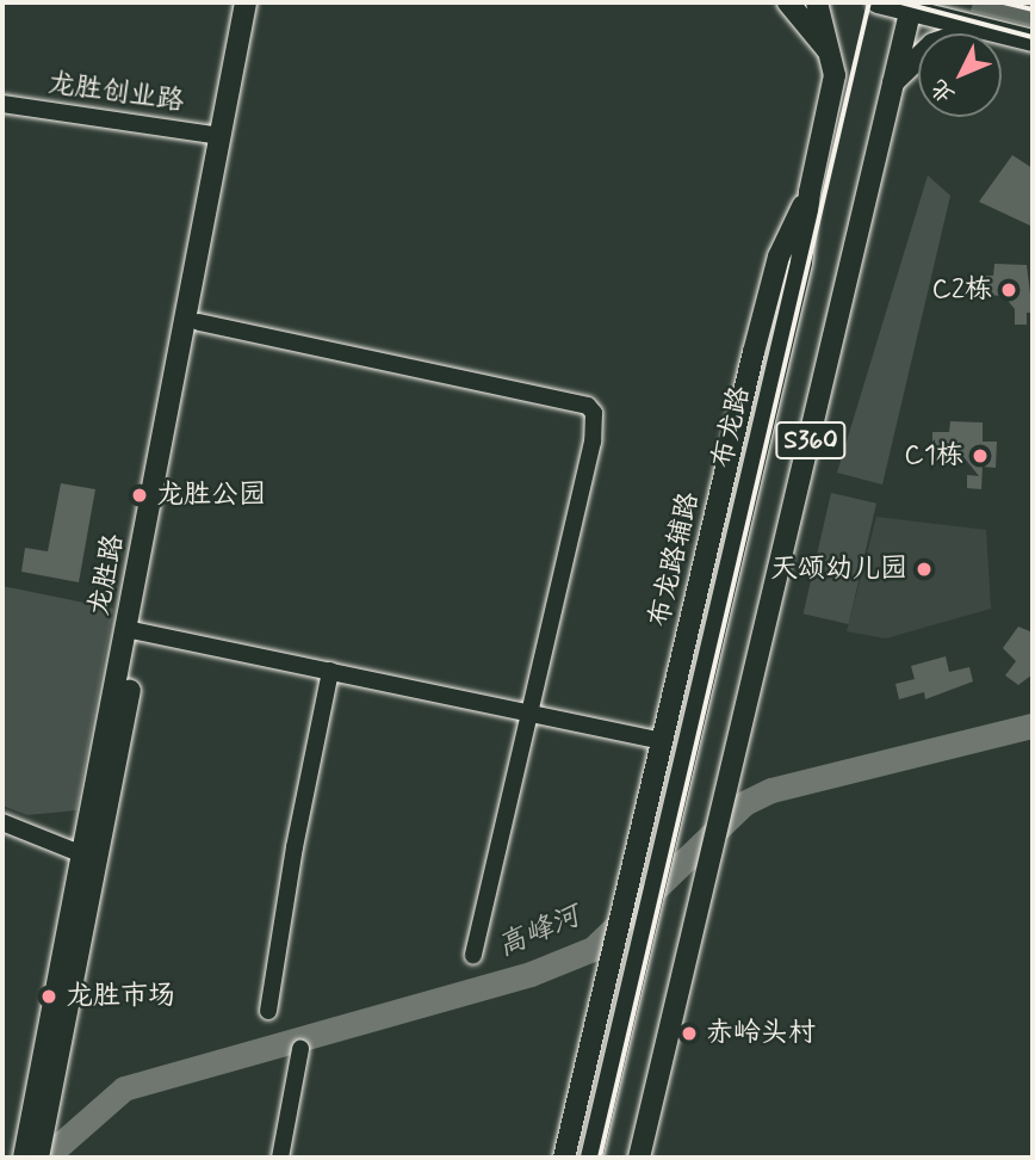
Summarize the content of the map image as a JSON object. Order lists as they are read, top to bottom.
{
  "streets": {
    "main road": [
      "布龙路",
      "S360",
      "布龙路辅路",
      "龙胜路"
    ],
    "street": ["龙胜创业路"]
  },
  "crossings": [
    ["龙胜创业路", "龙胜路"],
    ["布龙路", "布龙路辅路"]
  ],
  "water": ["高峰河"],
  "places": [
    "C2栋",
    "C1栋",
    "龙胜公园",
    "天颂幼儿园",
    "龙胜市场",
    "赤岭头村"
  ],
  "north": "bottom left"
}
